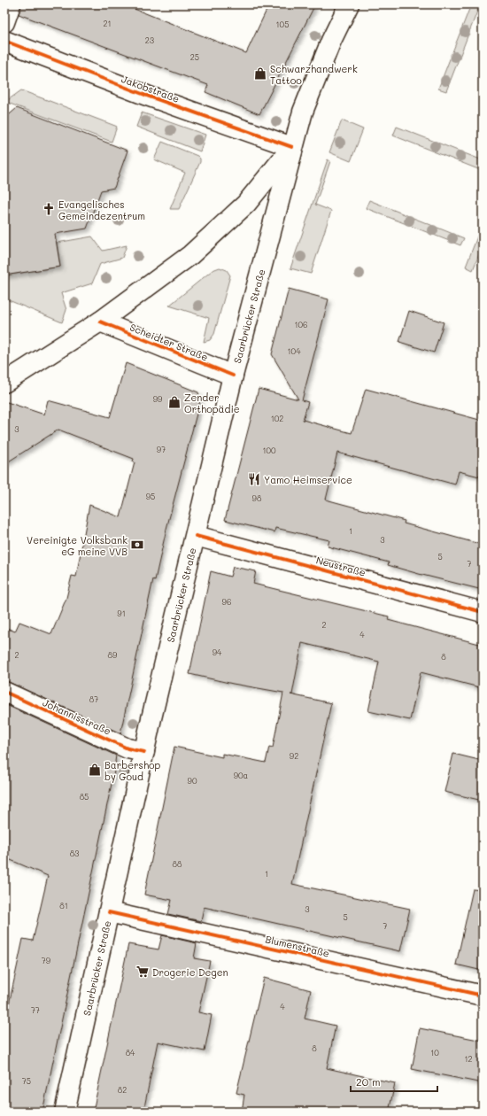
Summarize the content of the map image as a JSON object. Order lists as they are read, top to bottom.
{
  "streets": {
    "main road": [
      "Jakobstraße",
      "Saarbrücker Straße",
      "Scheidter Straße",
      "Neustraße",
      "Johannisstraße",
      "Blumenstraße"
    ]
  },
  "crossings": [
    ["Jakobstraße", "Saarbrücker Straße"],
    ["Saarbrücker Straße", "Scheidter Straße"],
    ["Saarbrücker Straße", "Neustraße"],
    ["Saarbrücker Straße", "Johannisstraße"],
    ["Saarbrücker Straße", "Blumenstraße"]
  ],
  "places": {
    "shop": ["Schwarzhandwerk Tattoo", "Zender Orthopädie", "Barbershop by Goud"],
    "church": ["Evangelisches Gemeindezentrum"],
    "restaurant": ["Yamo Heimservice"],
    "bank": ["Vereinigte Volksbank eG meine VVB"],
    "supermarket": ["Drogerie Degen"]
  },
  "house_numbers": [
    "21",
    "105",
    "23",
    "25",
    "106",
    "104",
    "99",
    "102",
    "3",
    "97",
    "100",
    "95",
    "98",
    "1",
    "3",
    "5",
    "7",
    "96",
    "91",
    "2",
    "4",
    "94",
    "2",
    "89",
    "8",
    "87",
    "92",
    "90a",
    "90",
    "85",
    "83",
    "88",
    "1",
    "81",
    "3",
    "5",
    "7",
    "79",
    "4",
    "77",
    "8",
    "84",
    "10",
    "12",
    "75",
    "82"
  ],
  "scale_bar": "20 m"
}
